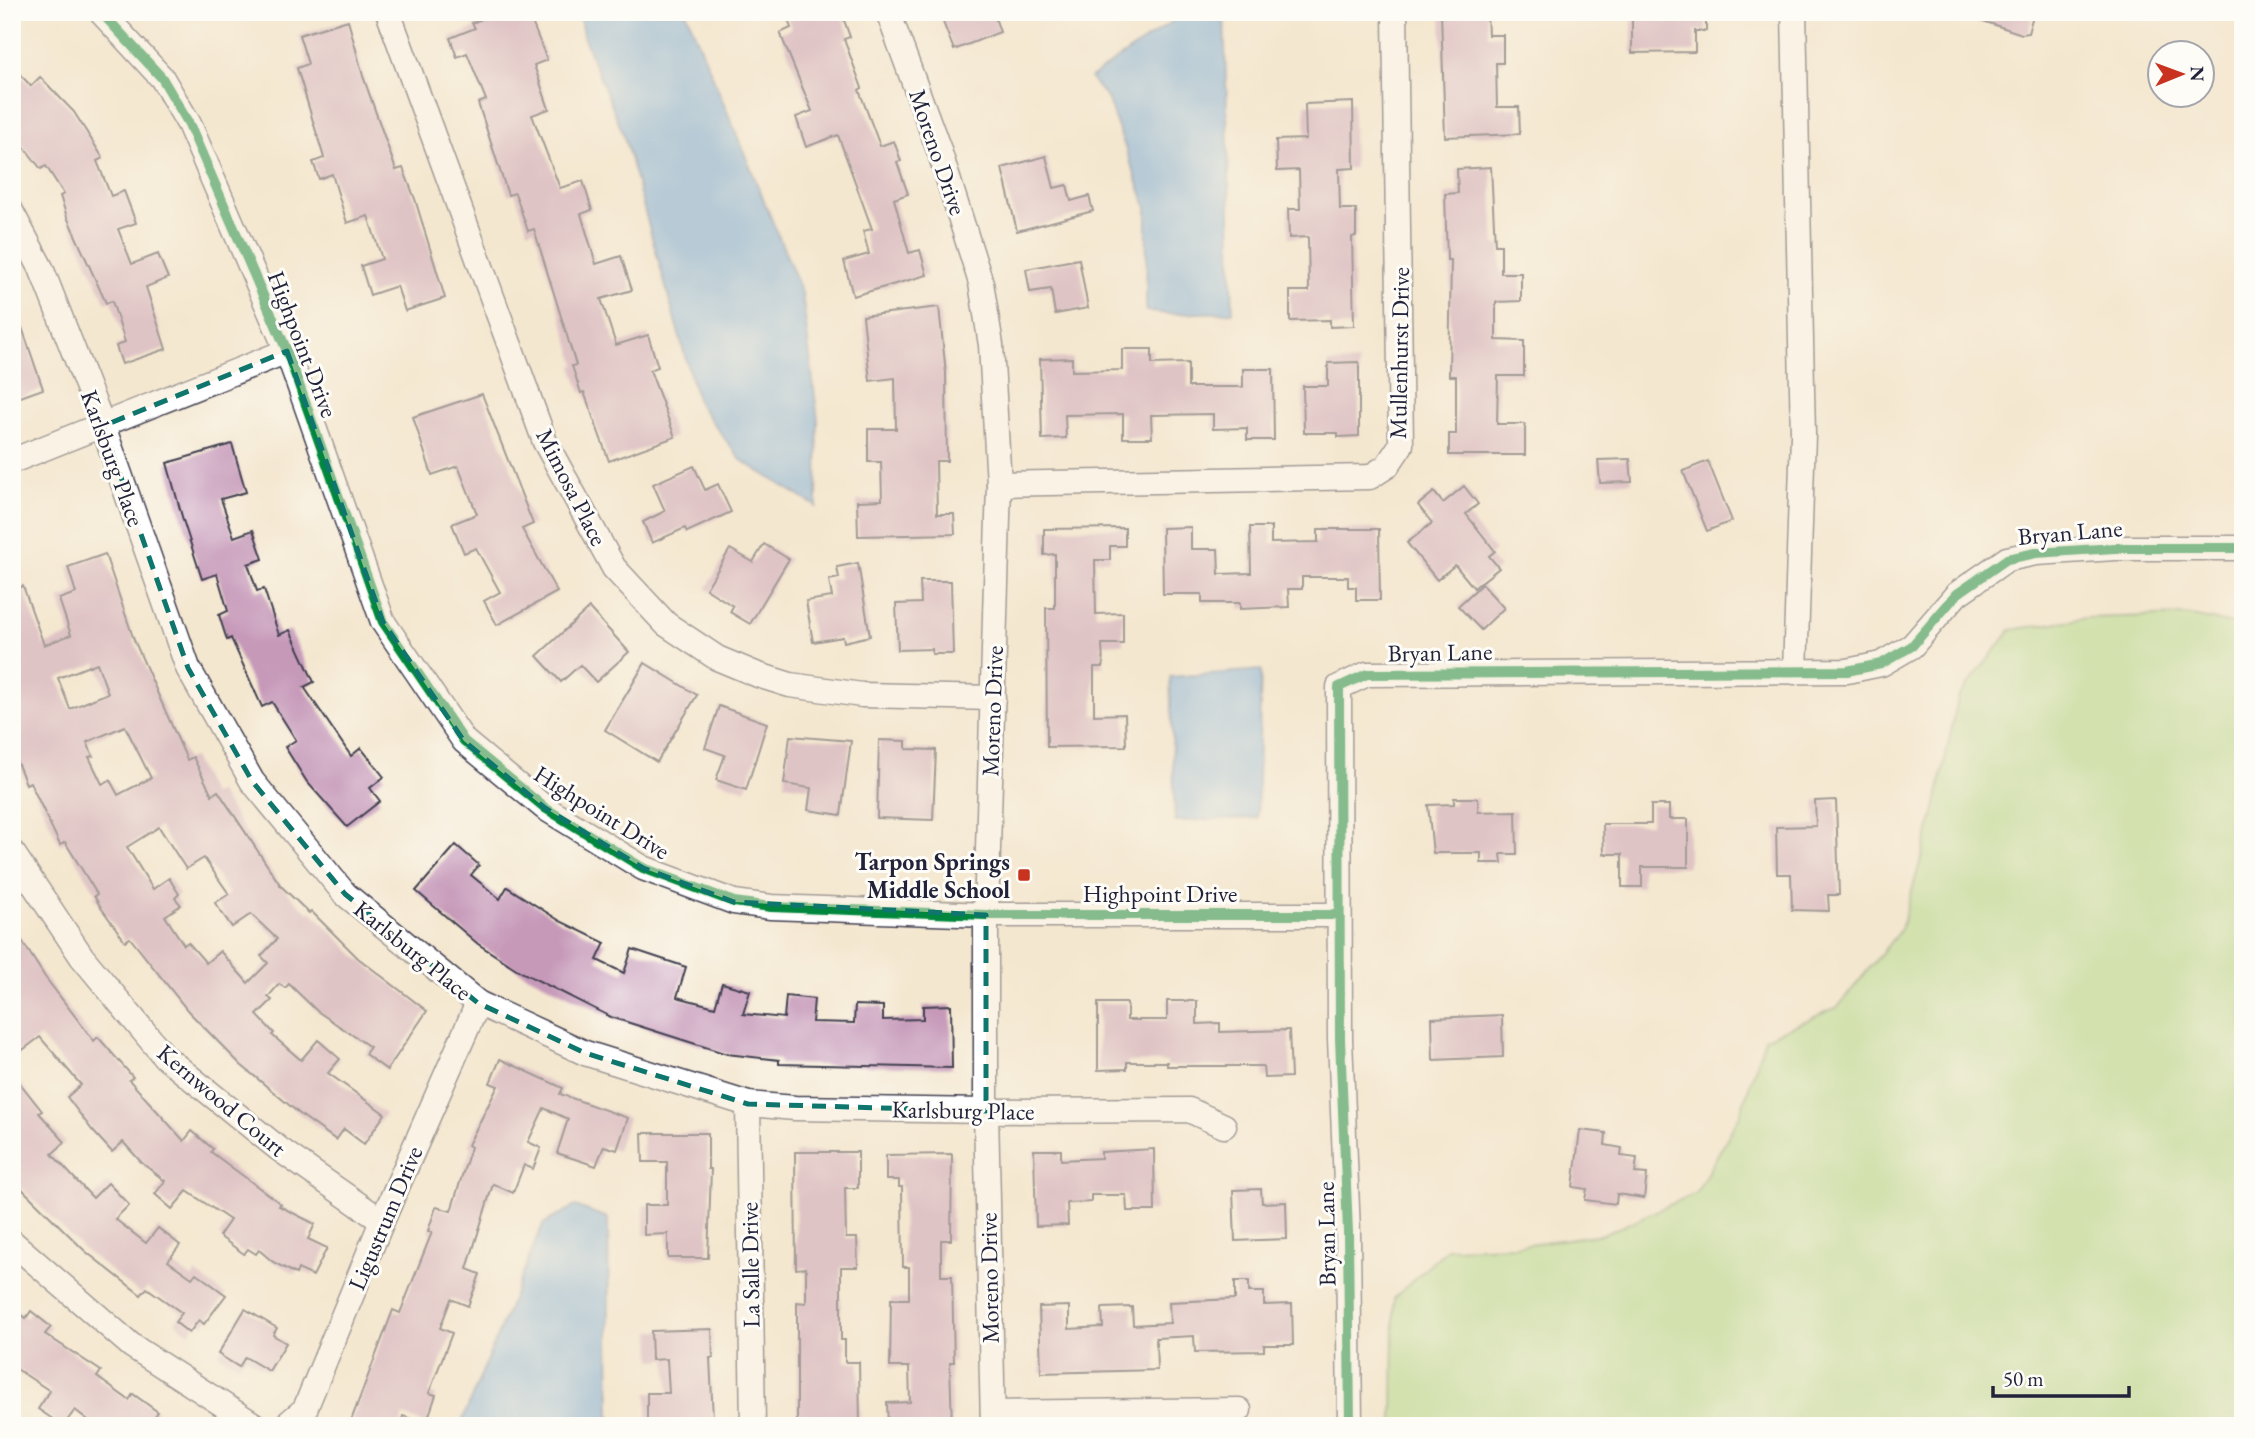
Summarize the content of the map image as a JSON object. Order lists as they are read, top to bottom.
{
  "streets": {
    "street": [
      "Moreno Drive",
      "Highpoint Drive",
      "Mullenhurst Drive",
      "Karlsburg Place",
      "Mimosa Place",
      "Bryan Lane",
      "Kernwood Court",
      "Ligustrum Drive",
      "La Salle Drive"
    ]
  },
  "crossings": [
    ["Moreno Drive", "Highpoint Drive"],
    ["Moreno Drive", "Mullenhurst Drive"],
    ["Moreno Drive", "Karlsburg Place"],
    ["Moreno Drive", "Mimosa Place"],
    ["Highpoint Drive", "Bryan Lane"],
    ["Karlsburg Place", "Ligustrum Drive"],
    ["Karlsburg Place", "La Salle Drive"],
    ["Kernwood Court", "Ligustrum Drive"]
  ],
  "places": {
    "transit": ["Tarpon Springs Middle School"]
  },
  "scale_bar": "50 m",
  "north": "right"
}
